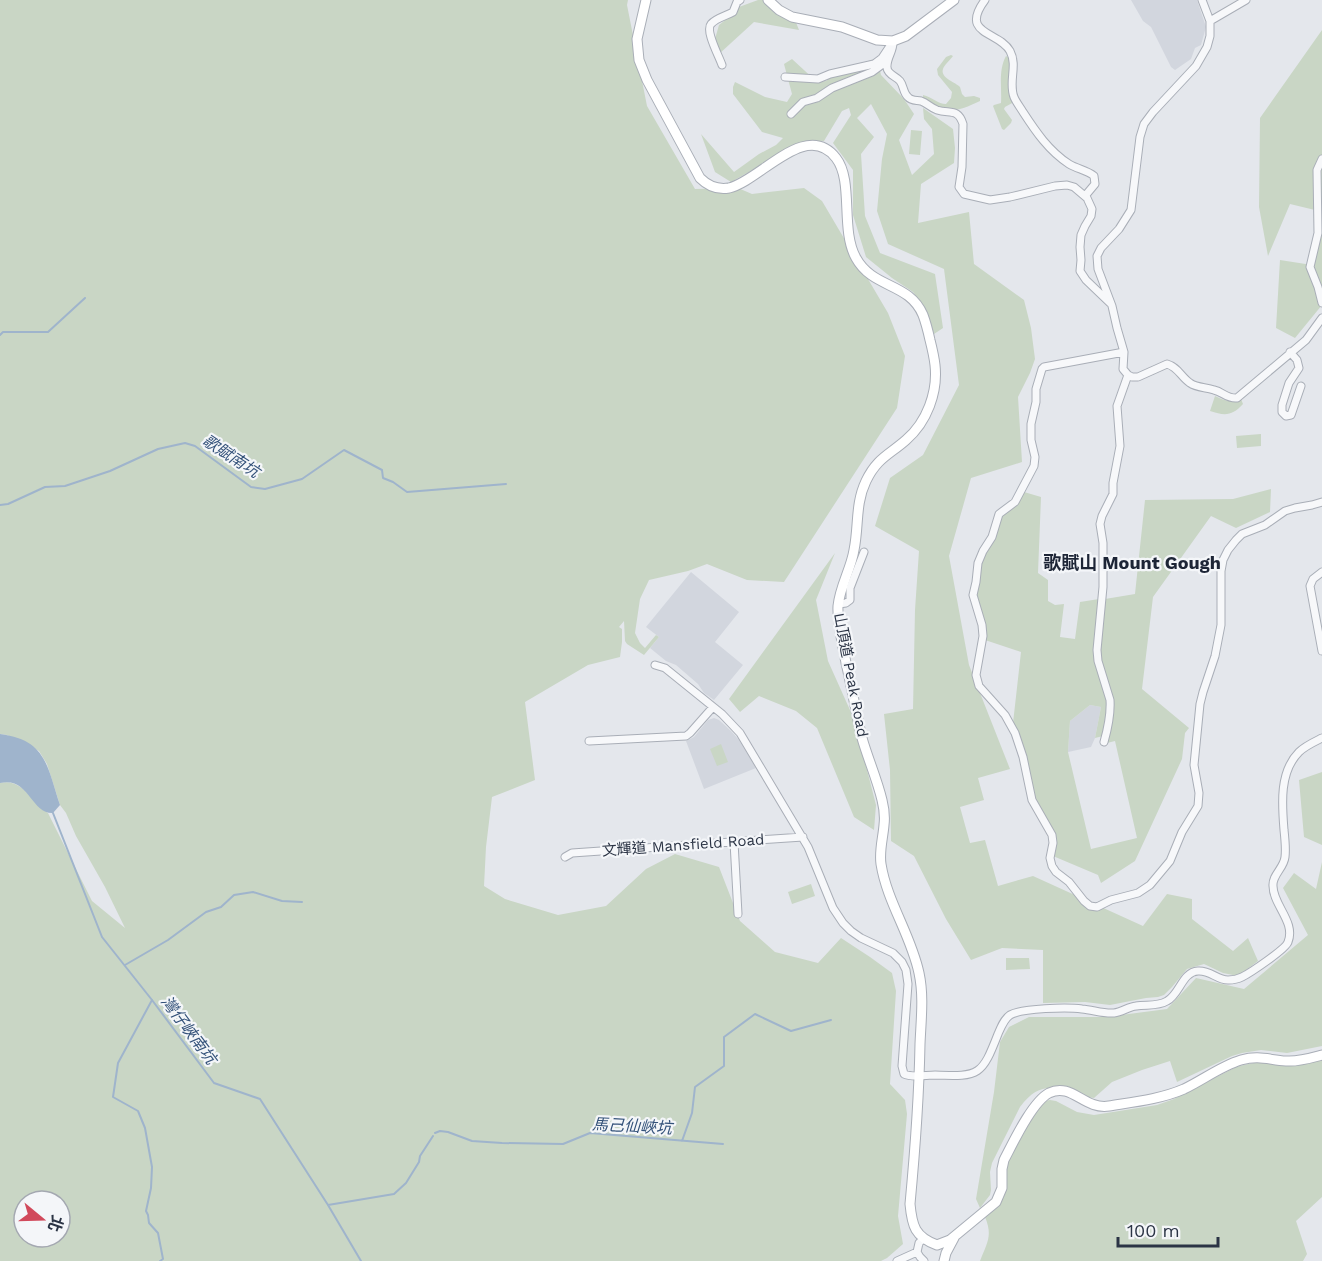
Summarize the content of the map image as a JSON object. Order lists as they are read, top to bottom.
{
  "streets": {
    "main road": ["山頂道 Peak Road"],
    "street": ["文輝道 Mansfield Road"]
  },
  "districts": ["歌賦山 Mount Gough"],
  "water": ["歌賦南坑", "灣仔峽南坑", "馬己仙峽坑"],
  "scale_bar": "100 m",
  "north": "right"
}
